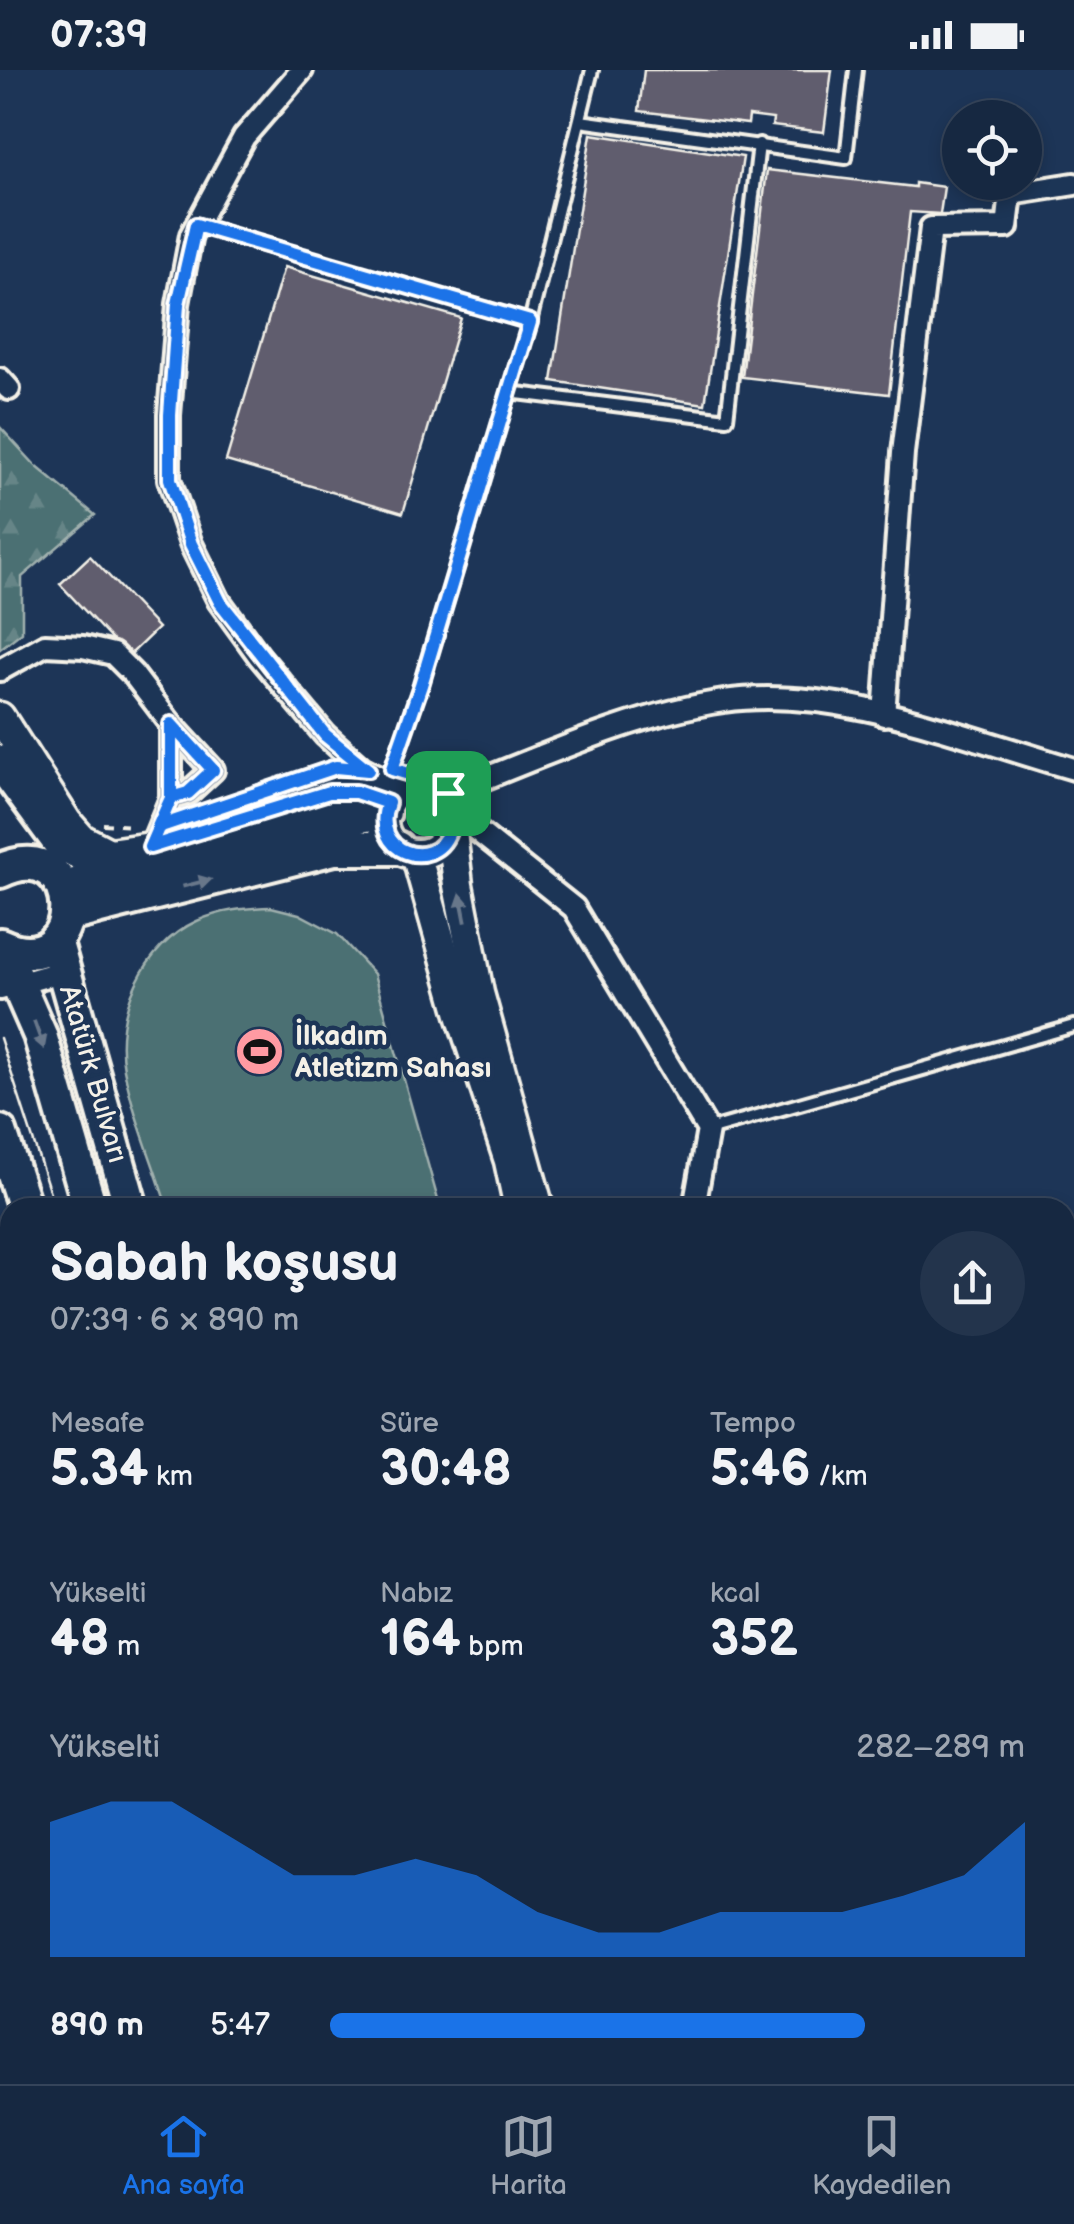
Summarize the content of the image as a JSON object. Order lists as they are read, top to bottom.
{
  "streets": {
    "main road": ["Atatürk Bulvarı"]
  },
  "places": {
    "sports": ["İlkadım Atletizm Sahası"]
  },
  "page": {
    "status": "07:39",
    "heading": ["Sabah koşusu", "07:39 · 6 × 890 m"],
    "stats": [
      ["Mesafe", "5.34 km"],
      ["Süre", "30:48"],
      ["Tempo", "5:46 /km"],
      ["Yükselti", "48 m"],
      ["Nabız", "164 bpm"],
      ["kcal", "352"]
    ],
    "chart": ["Yükselti", "282–289 m"],
    "list": [
      {
        "name": "890 m",
        "note": "5:47"
      }
    ],
    "tabs": ["Ana sayfa", "Harita", "Kaydedilen"]
  }
}
